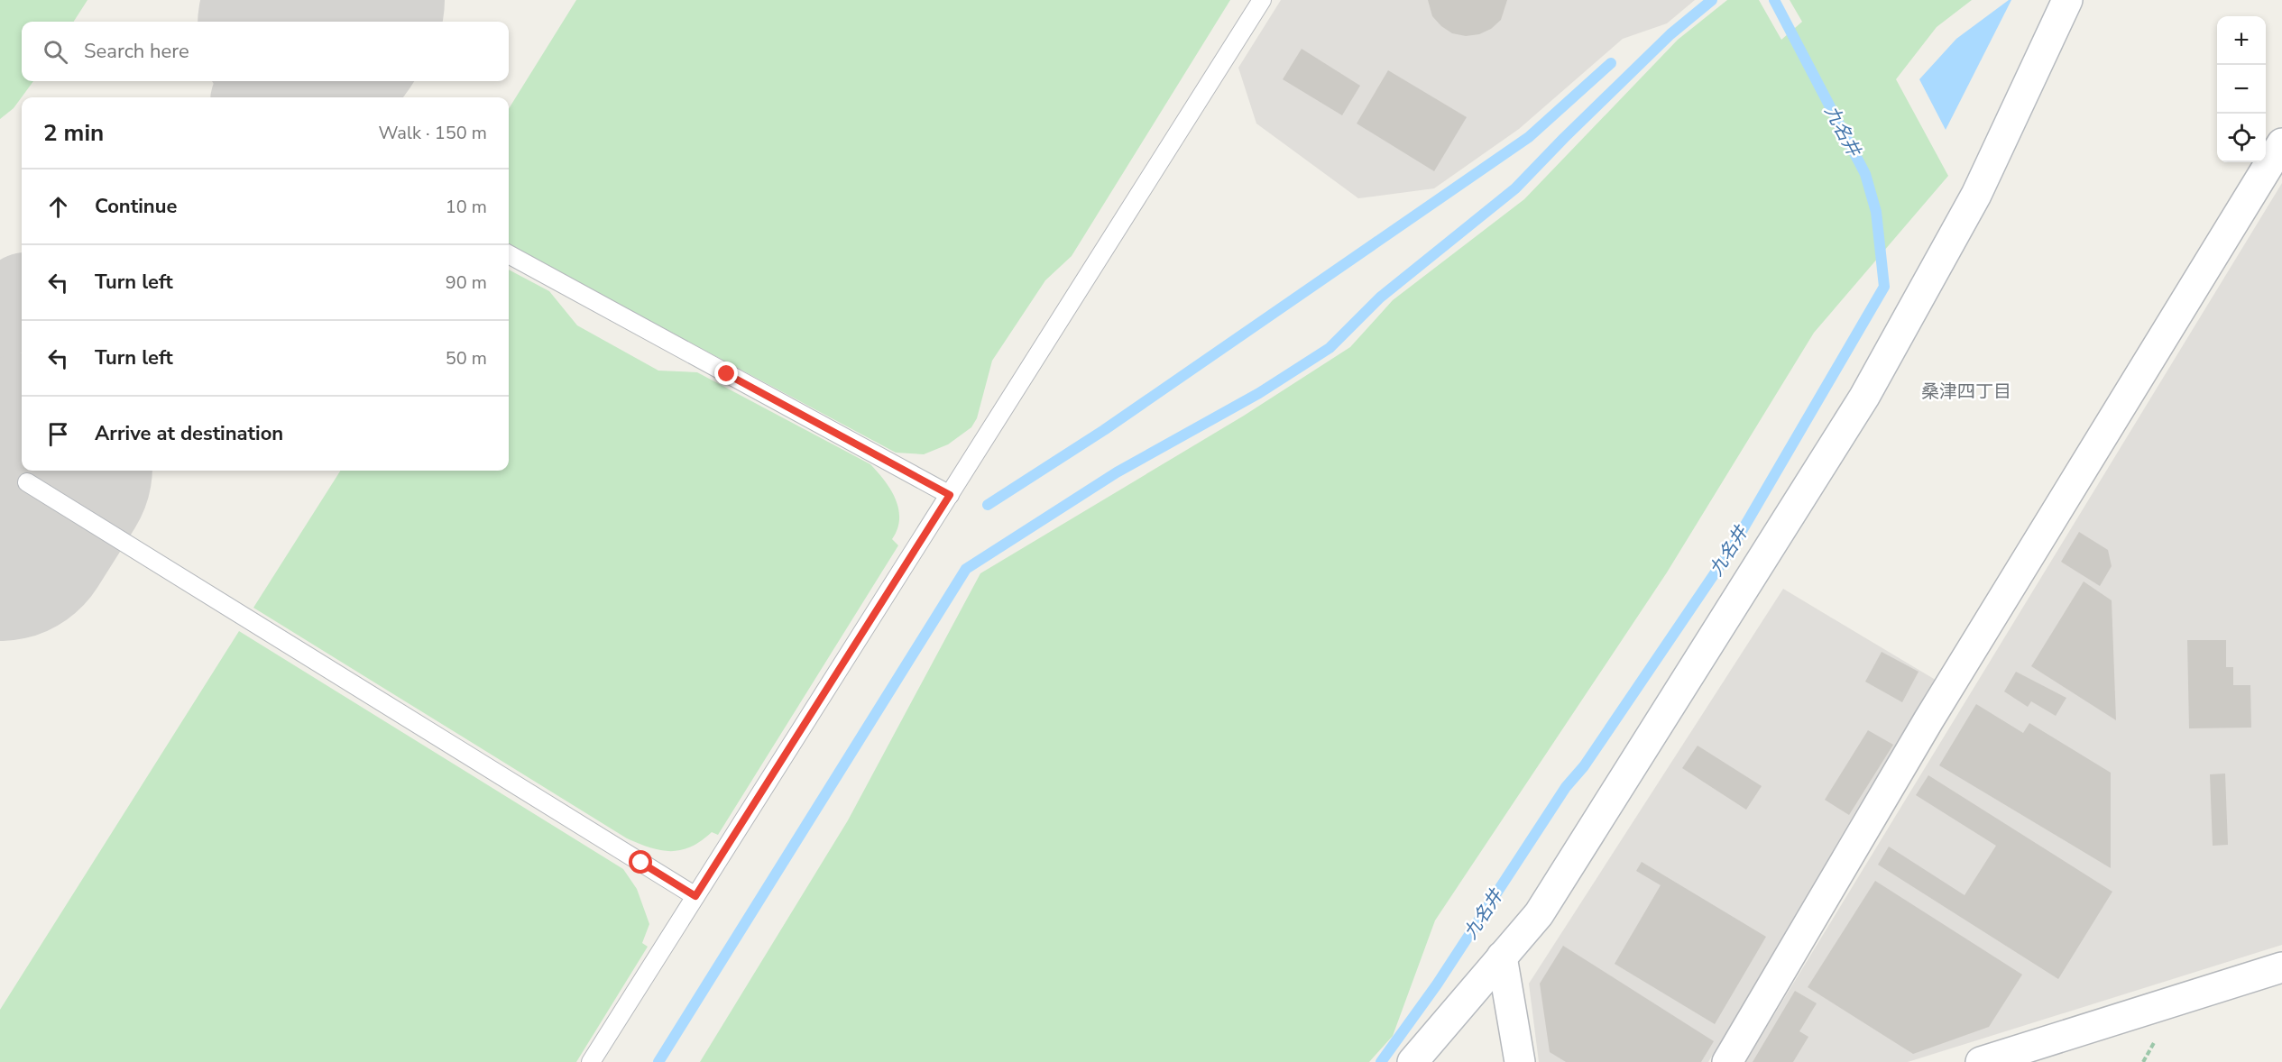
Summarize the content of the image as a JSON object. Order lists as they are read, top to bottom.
{
  "districts": ["桑津四丁目"],
  "water": ["九名井"],
  "page": {
    "map_buttons": ["+", "−"],
    "search": "Search here",
    "heading": ["2 min", "Walk · 150 m"],
    "list": [
      ["Continue", "10 m"],
      ["Turn left", "90 m"],
      ["Turn left", "50 m"],
      "Arrive at destination"
    ]
  }
}
